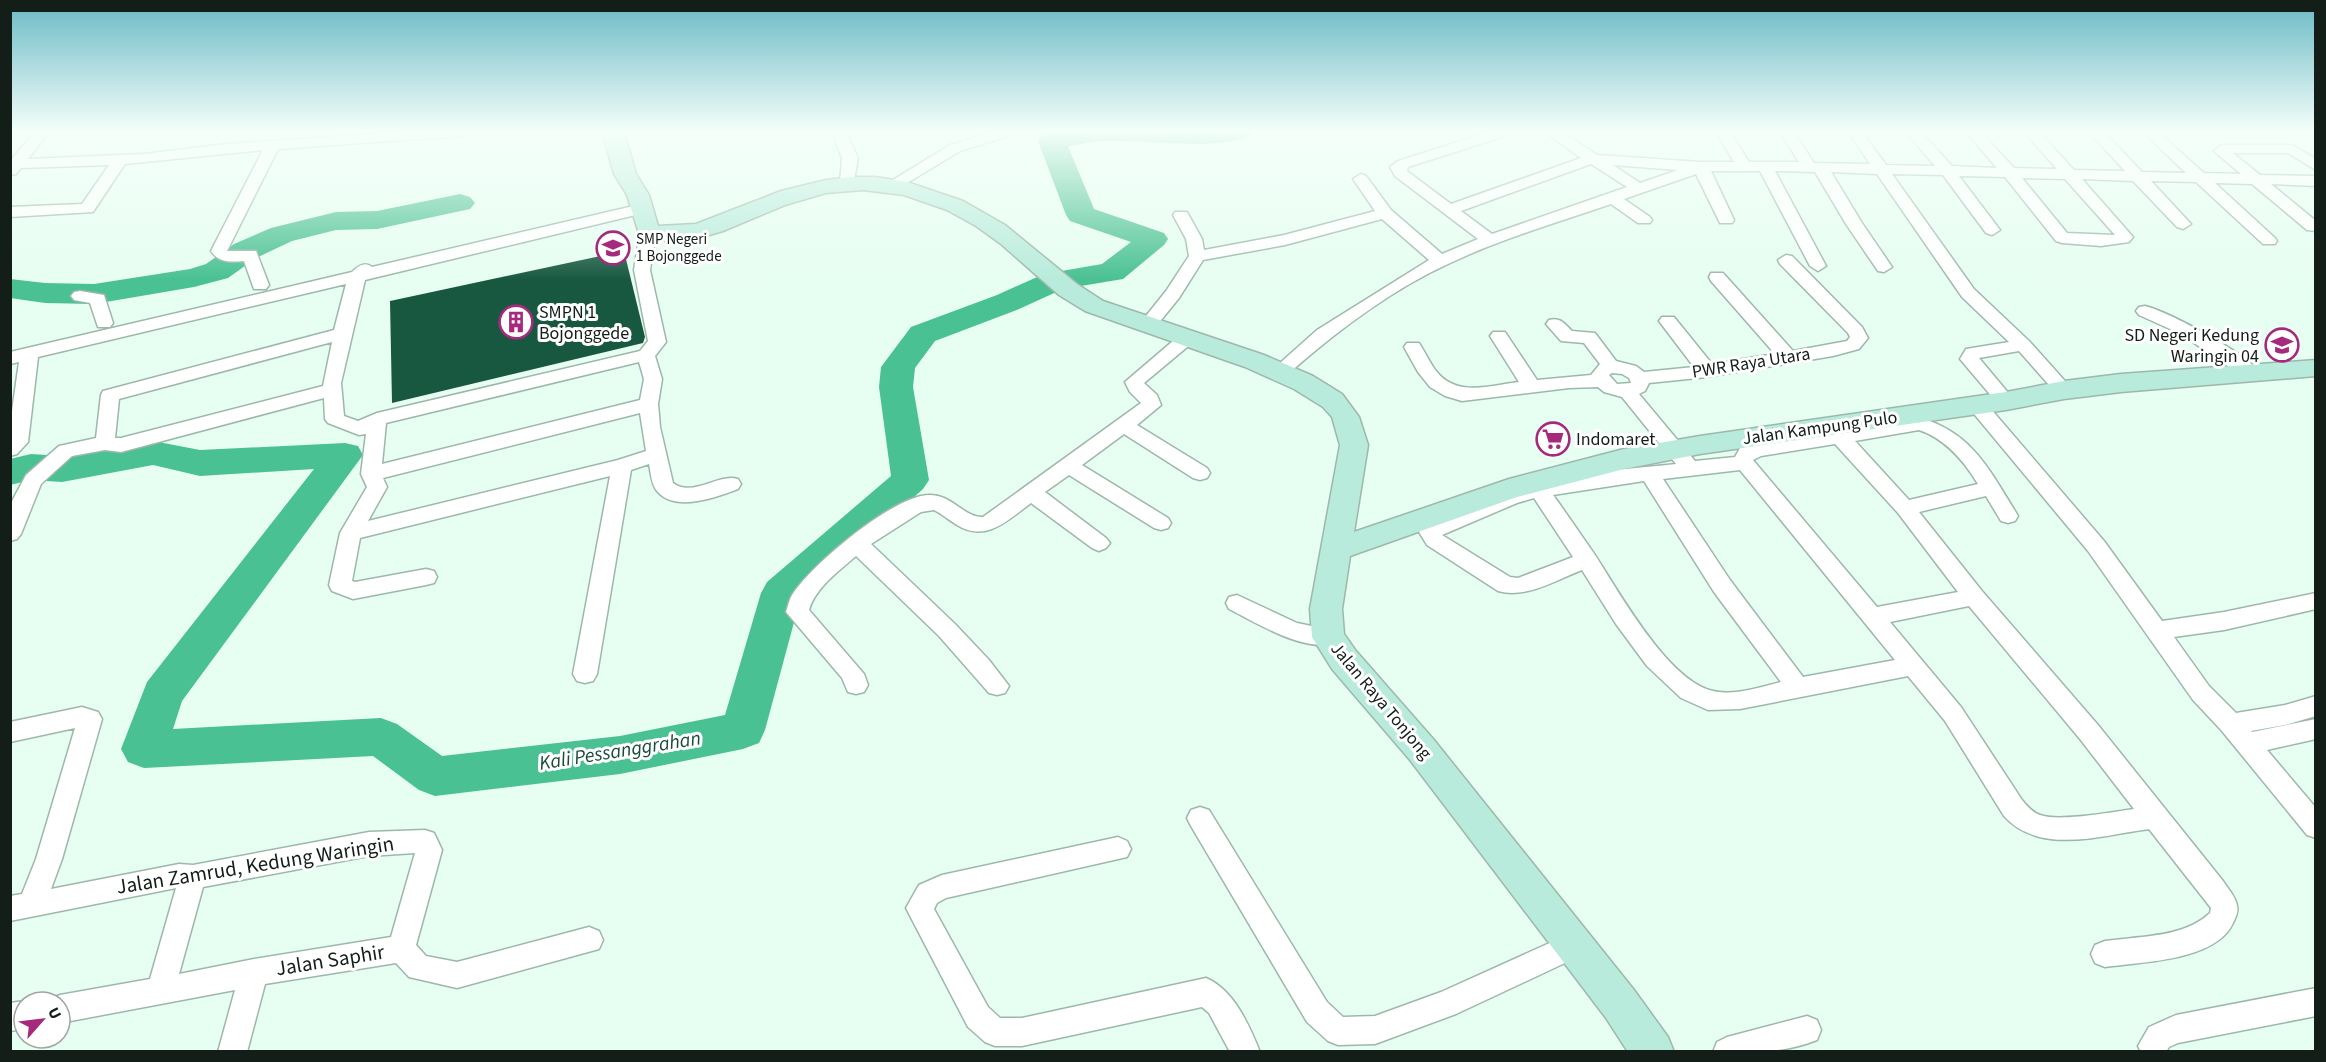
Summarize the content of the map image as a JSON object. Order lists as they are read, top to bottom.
{
  "streets": {
    "main road": ["Jalan Kampung Pulo", "Jalan Raya Tonjong"],
    "street": ["PWR Raya Utara", "Jalan Zamrud, Kedung Waringin", "Jalan Saphir"]
  },
  "crossings": [
    ["Jalan Kampung Pulo", "Jalan Raya Tonjong"],
    ["Jalan Zamrud, Kedung Waringin", "Jalan Saphir"]
  ],
  "water": ["Kali Pessanggrahan"],
  "places": {
    "school or university": ["SMP Negeri 1 Bojonggede", "SD Negeri Kedung Waringin 04"],
    "building": ["SMPN 1 Bojonggede"],
    "supermarket": ["Indomaret"]
  },
  "north": "top right"
}
